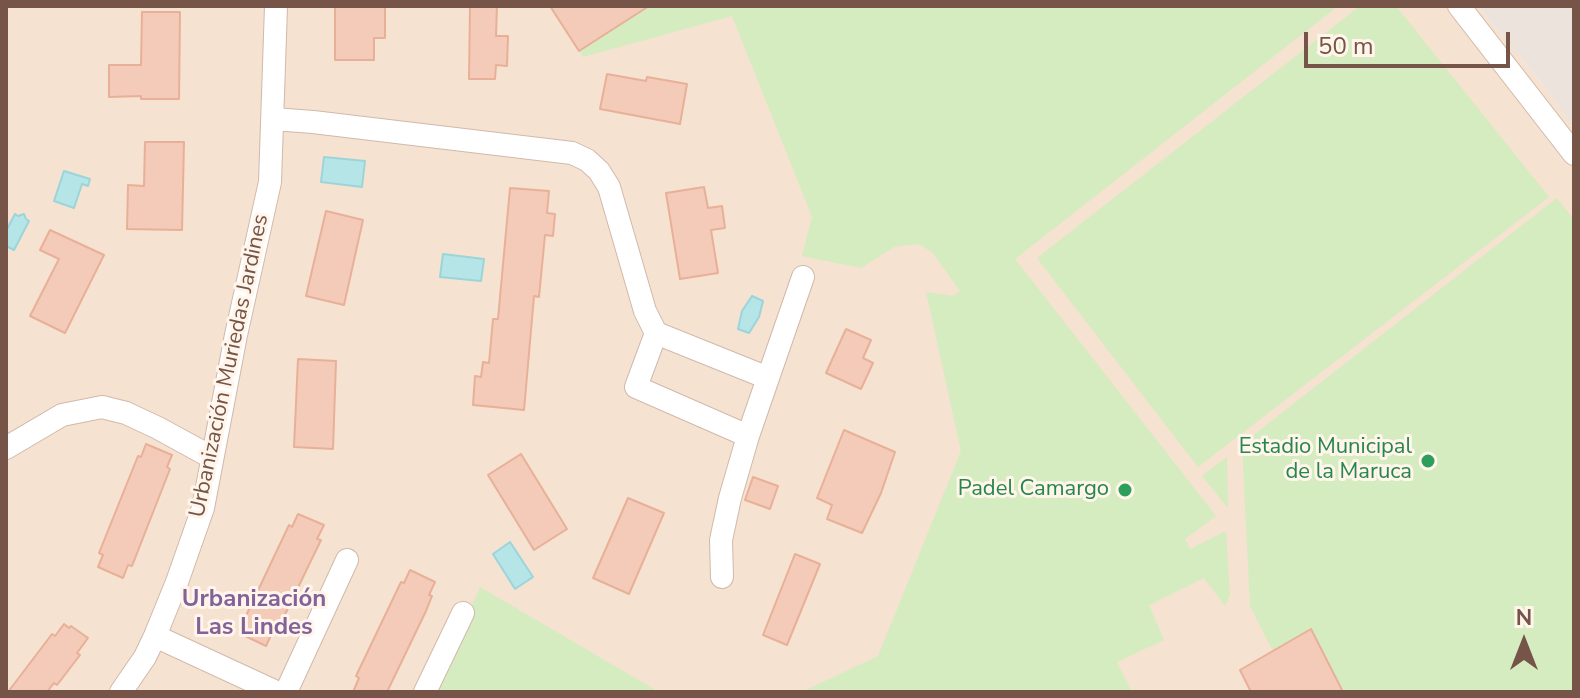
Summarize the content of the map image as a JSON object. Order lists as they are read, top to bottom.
{
  "streets": {
    "street": ["Urbanización Muriedas Jardines"]
  },
  "districts": ["Urbanización Las Lindes"],
  "places": ["Estadio Municipal de la Maruca", "Padel Camargo"],
  "scale_bar": "50 m",
  "north": "top"
}
